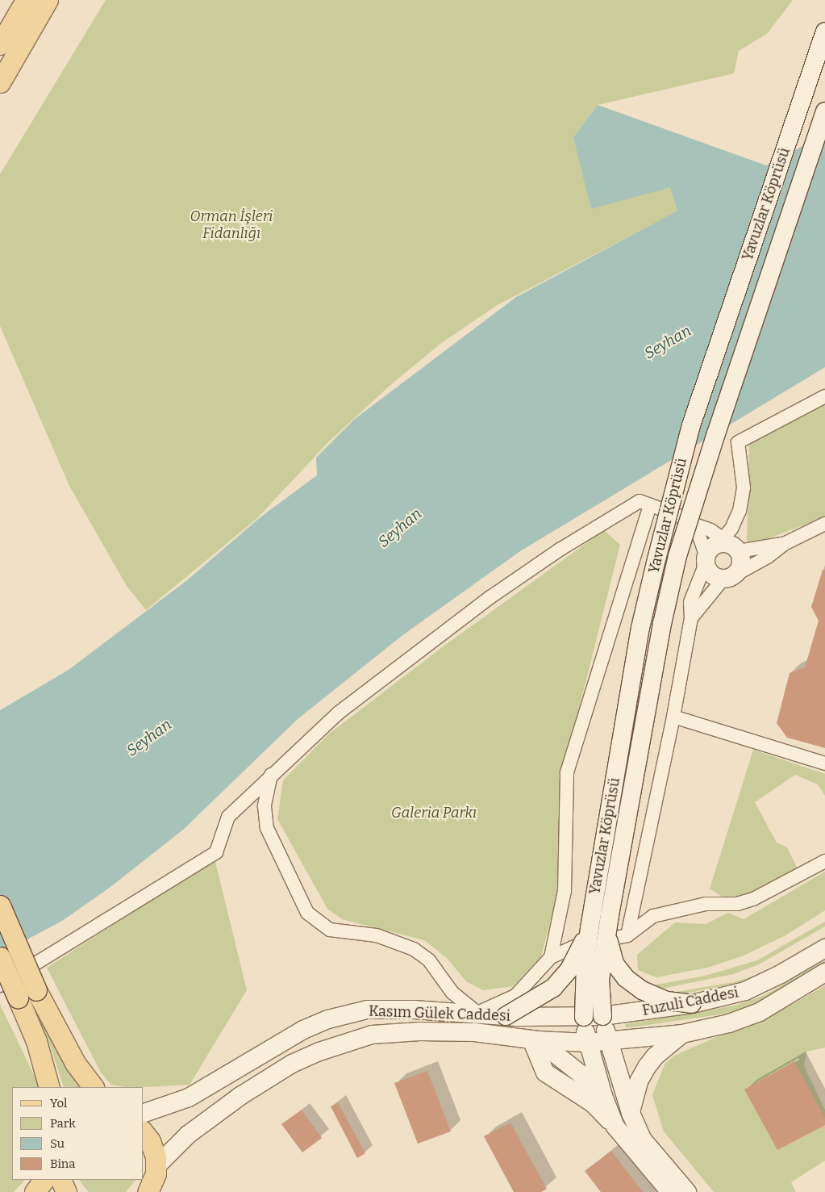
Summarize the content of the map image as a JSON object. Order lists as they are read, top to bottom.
{
  "streets": {
    "main road": ["Yavuzlar Köprüsü", "Fuzuli Caddesi", "Kasım Gülek Caddesi"]
  },
  "crossings": [
    ["Yavuzlar Köprüsü", "Fuzuli Caddesi"],
    ["Yavuzlar Köprüsü", "Kasım Gülek Caddesi"],
    ["Fuzuli Caddesi", "Kasım Gülek Caddesi"]
  ],
  "water": ["Seyhan"],
  "parks": ["Orman İşleri Fidanlığı", "Galeria Parkı"],
  "legend": [
    "Yol",
    "Park",
    "Su",
    "Bina"
  ]
}
